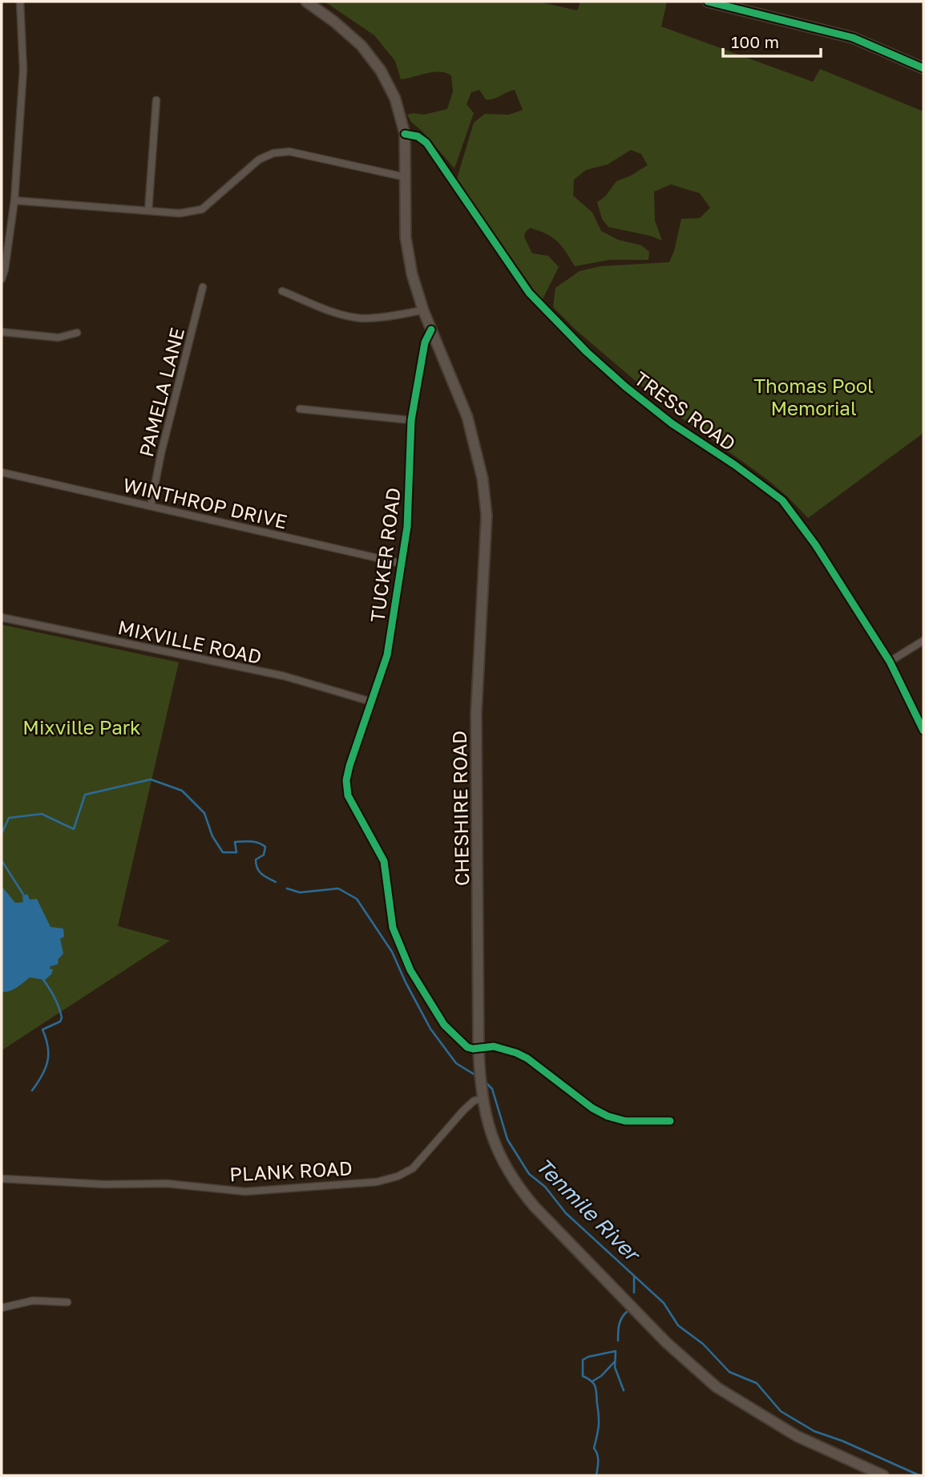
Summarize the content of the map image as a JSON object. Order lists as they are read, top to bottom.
{
  "streets": {
    "main road": ["CHESHIRE ROAD"],
    "street": [
      "PAMELA LANE",
      "TRESS ROAD",
      "WINTHROP DRIVE",
      "TUCKER ROAD",
      "MIXVILLE ROAD",
      "PLANK ROAD"
    ]
  },
  "crossings": [
    ["PAMELA LANE", "WINTHROP DRIVE"],
    ["TRESS ROAD", "CHESHIRE ROAD"],
    ["WINTHROP DRIVE", "TUCKER ROAD"],
    ["TUCKER ROAD", "MIXVILLE ROAD"],
    ["TUCKER ROAD", "CHESHIRE ROAD"],
    ["CHESHIRE ROAD", "PLANK ROAD"]
  ],
  "water": ["Tenmile River"],
  "parks": ["Thomas Pool Memorial", "Mixville Park"],
  "scale_bar": "100 m"
}
